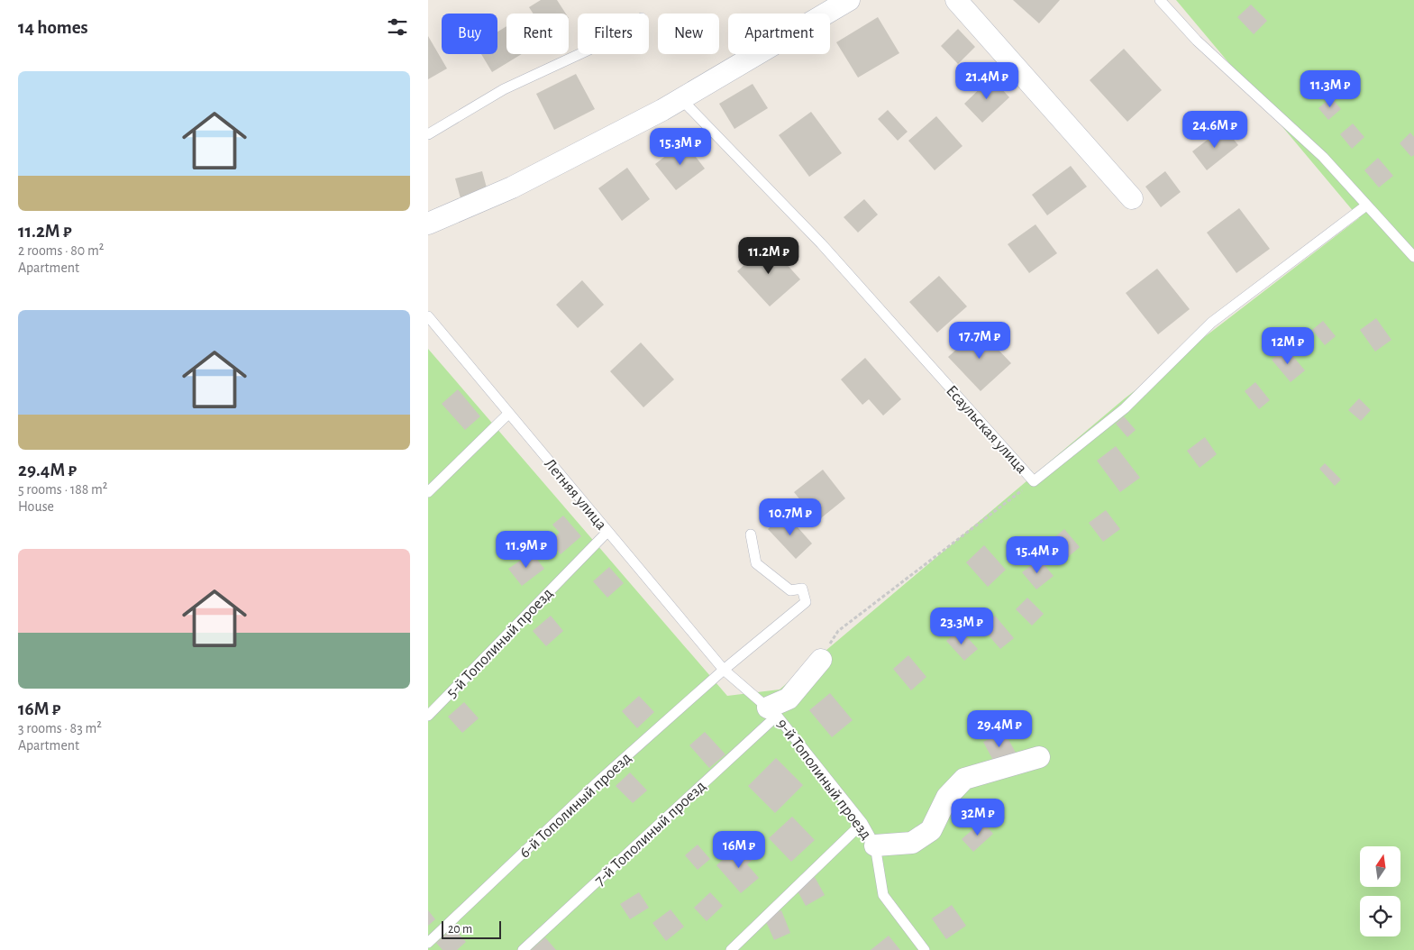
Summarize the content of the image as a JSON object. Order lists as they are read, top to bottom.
{
  "streets": {
    "lane": [
      "Есаульская улица",
      "Летняя улица",
      "5-й Тополиный проезд",
      "9-й Тополиный проезд",
      "6-й Тополиный проезд",
      "7-й Тополиный проезд"
    ]
  },
  "crossings": [
    ["Летняя улица", "5-й Тополиный проезд"],
    ["Летняя улица", "9-й Тополиный проезд"],
    ["Летняя улица", "6-й Тополиный проезд"],
    ["9-й Тополиный проезд", "6-й Тополиный проезд"],
    ["9-й Тополиный проезд", "7-й Тополиный проезд"]
  ],
  "scale_bar": "20 m",
  "north": "top",
  "page": {
    "heading": "14 homes",
    "chip": [
      "Buy",
      "Rent",
      "Filters",
      "New",
      "Apartment"
    ],
    "list": [
      {
        "name": "11.2M ₽",
        "note": "2 rooms · 80 m² · Apartment"
      },
      {
        "name": "29.4M ₽",
        "note": "5 rooms · 188 m² · House"
      },
      {
        "name": "16M ₽",
        "note": "3 rooms · 83 m² · Apartment"
      }
    ],
    "price": [
      "21.4M ₽",
      "11.3M ₽",
      "24.6M ₽",
      "15.3M ₽",
      "11.2M ₽",
      "17.7M ₽",
      "12M ₽",
      "10.7M ₽",
      "11.9M ₽",
      "15.4M ₽",
      "23.3M ₽",
      "29.4M ₽",
      "32M ₽",
      "16M ₽"
    ],
    "scale": "20 m"
  }
}
